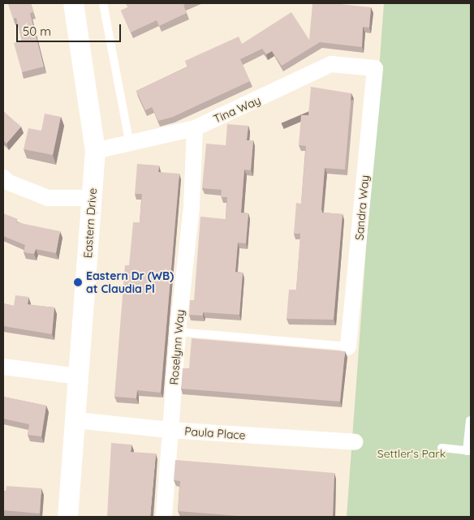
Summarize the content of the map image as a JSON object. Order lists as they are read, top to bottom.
{
  "streets": {
    "street": [
      "Tina Way",
      "Sandra Way",
      "Eastern Drive",
      "Roselynn Way",
      "Paula Place"
    ]
  },
  "crossings": [
    ["Tina Way", "Sandra Way"],
    ["Tina Way", "Eastern Drive"],
    ["Tina Way", "Roselynn Way"],
    ["Eastern Drive", "Paula Place"],
    ["Roselynn Way", "Paula Place"]
  ],
  "parks": ["Settler's Park"],
  "places": ["Eastern Dr (WB) at Claudia Pl"],
  "scale_bar": "50 m"
}
